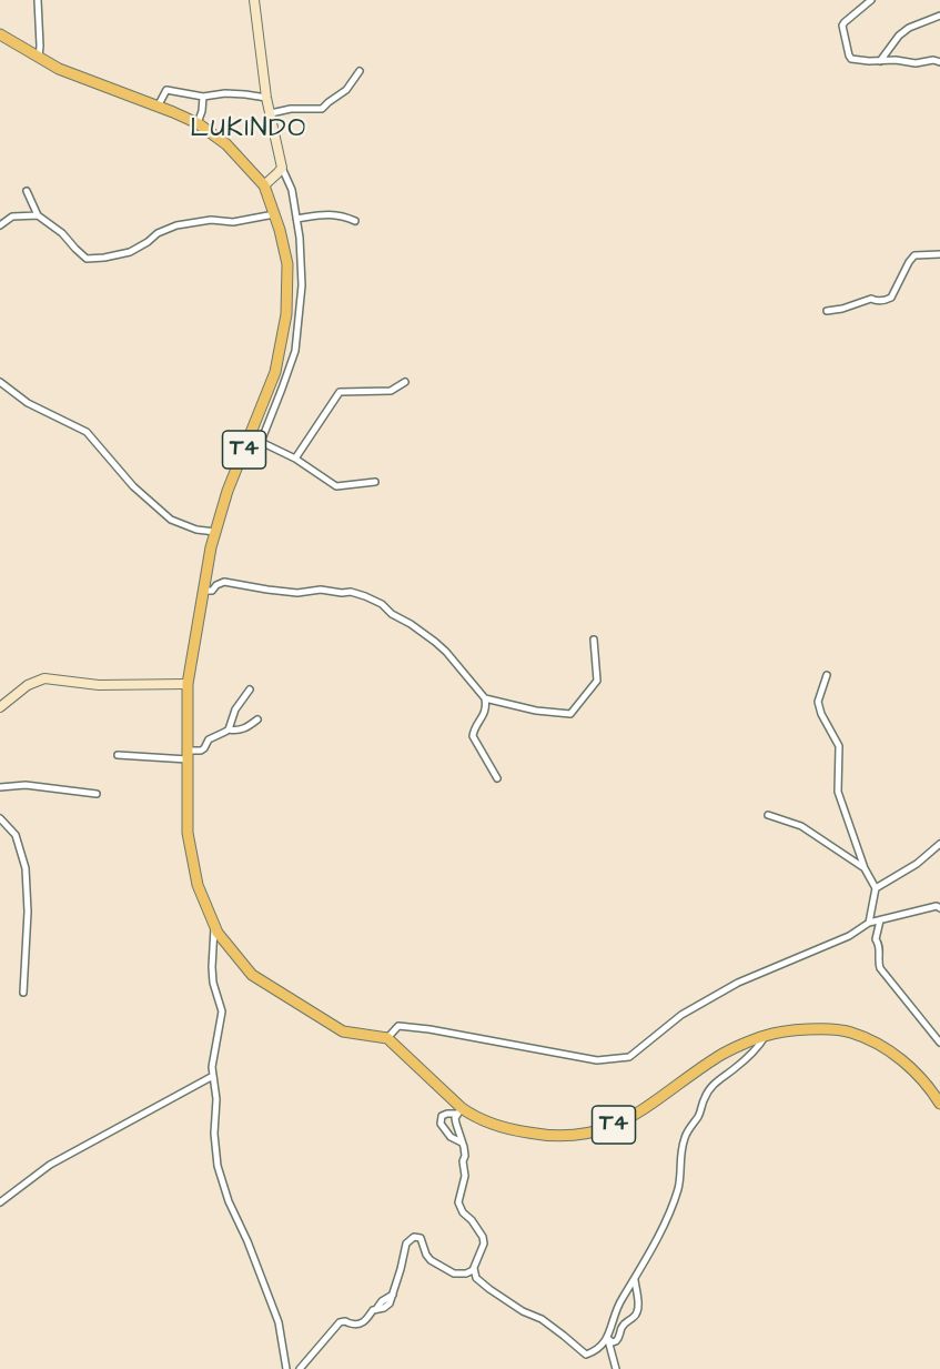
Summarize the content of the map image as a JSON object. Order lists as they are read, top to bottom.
{
  "streets": {
    "highway": ["T4"]
  },
  "districts": ["LUKINDO"]
}
